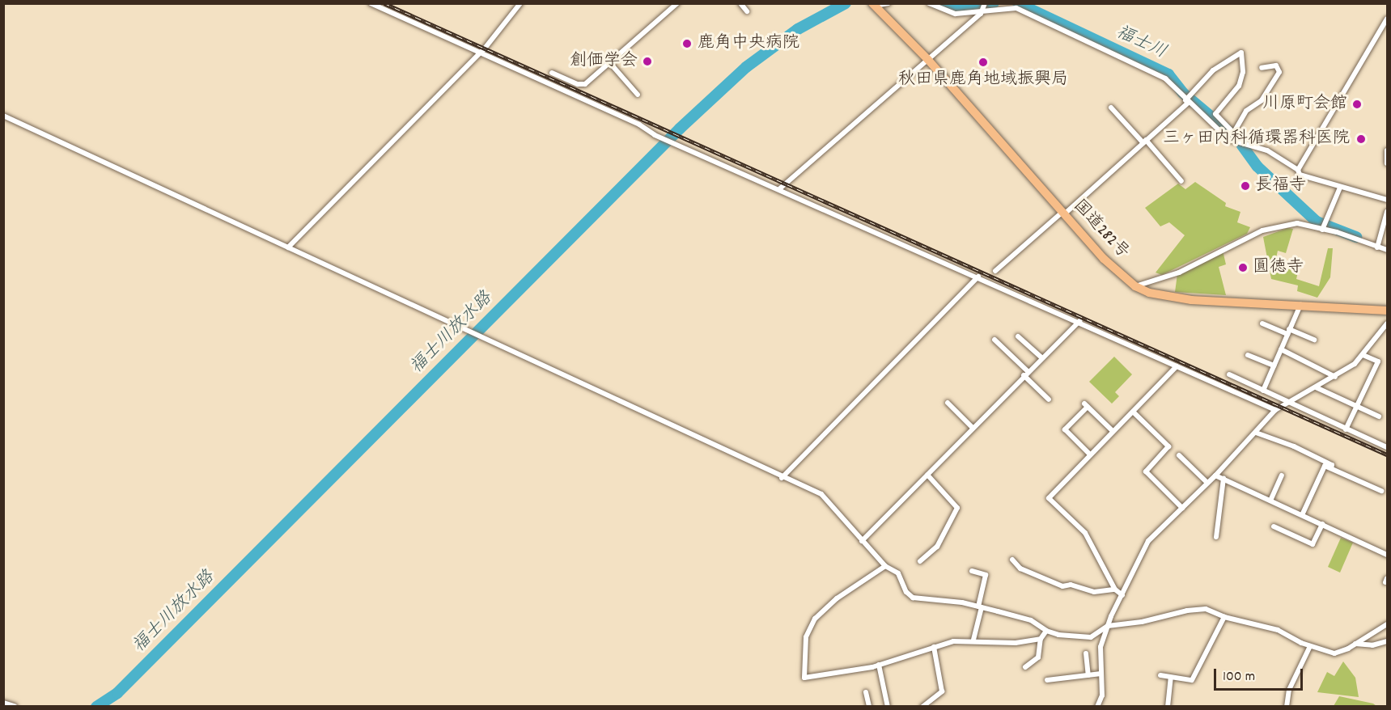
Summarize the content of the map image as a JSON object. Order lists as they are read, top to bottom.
{
  "streets": {
    "highway": ["国道282号"]
  },
  "water": ["福士川", "福士川放水路"],
  "places": [
    "鹿角中央病院",
    "創価学会",
    "秋田県鹿角地域振興局",
    "川原町会館",
    "三ヶ田内科循環器科医院",
    "長福寺",
    "圓徳寺"
  ],
  "scale_bar": "100 m"
}
